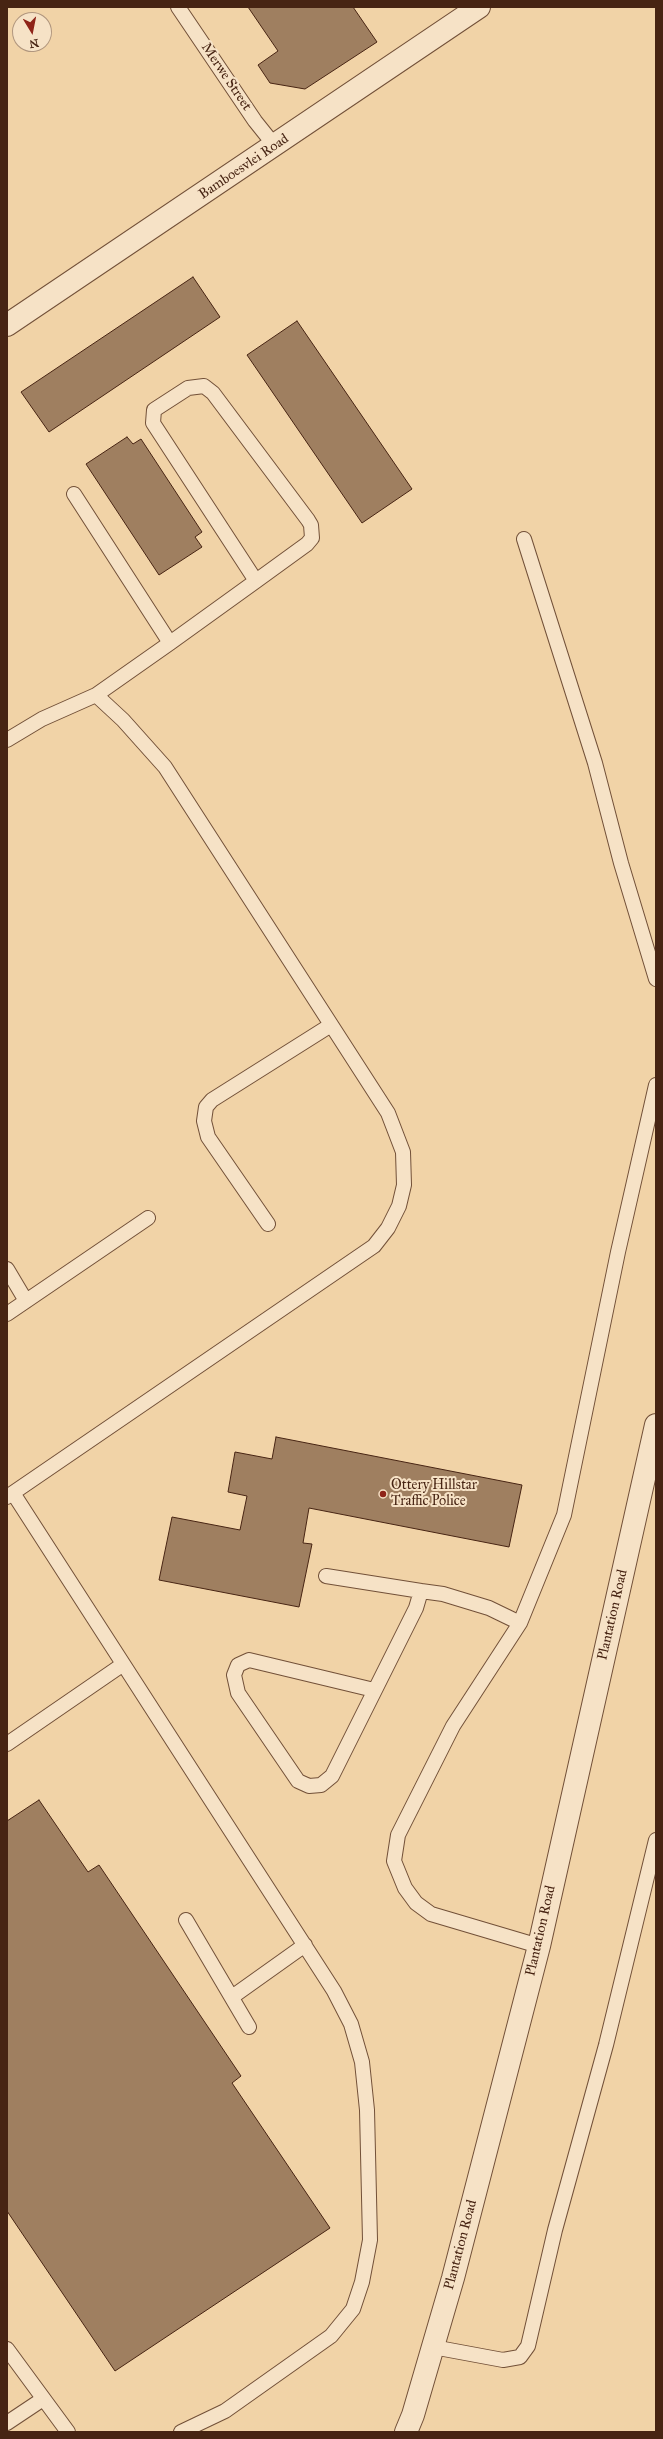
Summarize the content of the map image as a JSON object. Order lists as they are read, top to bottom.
{
  "streets": {
    "street": ["Bamboesvlei Road", "Plantation Road"],
    "lane": ["Merwe Street"]
  },
  "crossings": [
    ["Merwe Street", "Bamboesvlei Road"]
  ],
  "places": ["Ottery Hillstar Traffic Police"],
  "north": "bottom"
}
